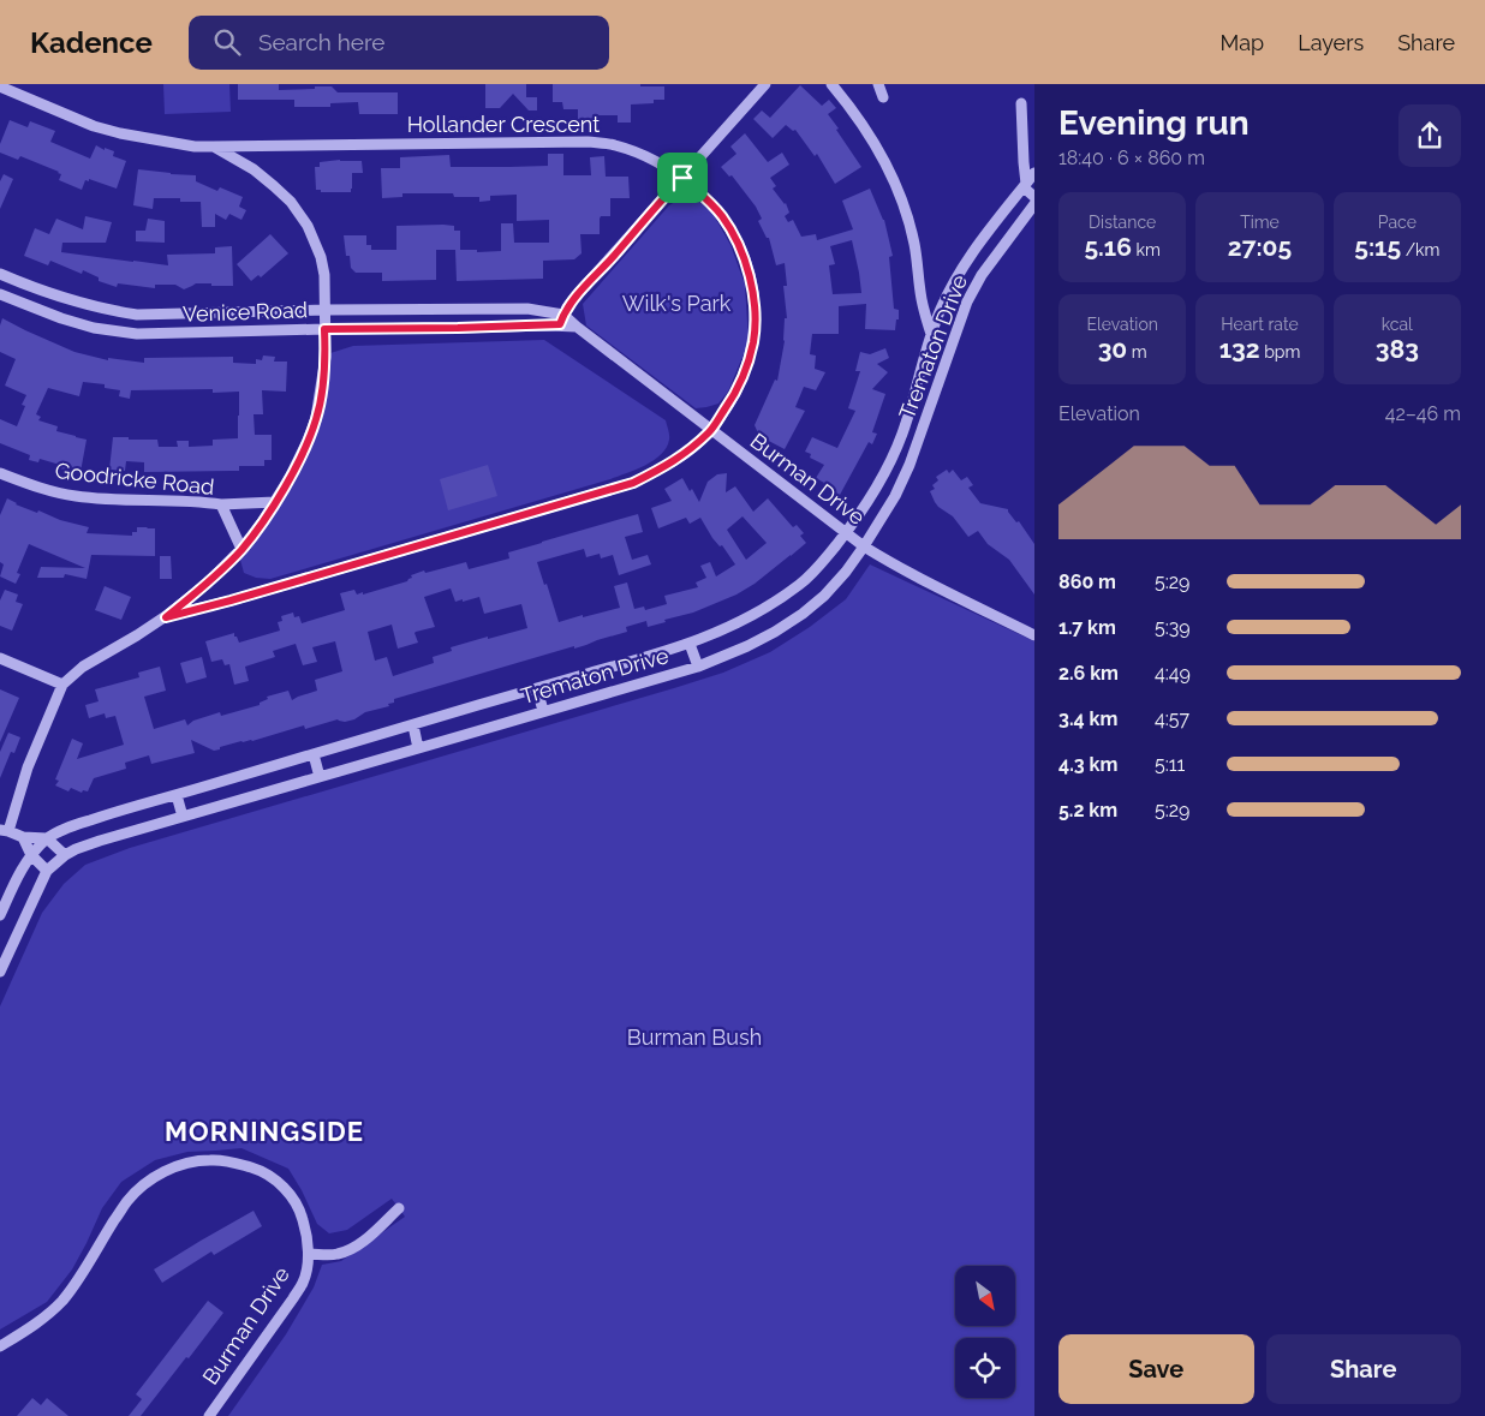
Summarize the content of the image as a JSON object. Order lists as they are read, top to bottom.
{
  "streets": {
    "street": [
      "Hollander Crescent",
      "Venice Road",
      "Trematon Drive",
      "Goodricke Road",
      "Burman Drive"
    ]
  },
  "crossings": [
    ["Hollander Crescent", "Venice Road"],
    ["Hollander Crescent", "Goodricke Road"],
    ["Hollander Crescent", "Burman Drive"],
    ["Venice Road", "Burman Drive"],
    ["Trematon Drive", "Burman Drive"]
  ],
  "districts": ["MORNINGSIDE"],
  "parks": ["Wilk's Park", "Burman Bush"],
  "north": "bottom right",
  "page": {
    "header": "Kadence",
    "search": "Search here",
    "nav": ["Map", "Layers", "Share"],
    "heading": ["Evening run", "18:40 · 6 × 860 m"],
    "stats": [
      ["Distance", "5.16 km"],
      ["Time", "27:05"],
      ["Pace", "5:15 /km"],
      ["Elevation", "30 m"],
      ["Heart rate", "132 bpm"],
      ["kcal", "383"]
    ],
    "chart": ["Elevation", "42–46 m"],
    "list": [
      {
        "name": "860 m",
        "note": "5:29"
      },
      {
        "name": "1.7 km",
        "note": "5:39"
      },
      {
        "name": "2.6 km",
        "note": "4:49"
      },
      {
        "name": "3.4 km",
        "note": "4:57"
      },
      {
        "name": "4.3 km",
        "note": "5:11"
      },
      {
        "name": "5.2 km",
        "note": "5:29"
      }
    ],
    "buttons": ["Save", "Share"]
  }
}
